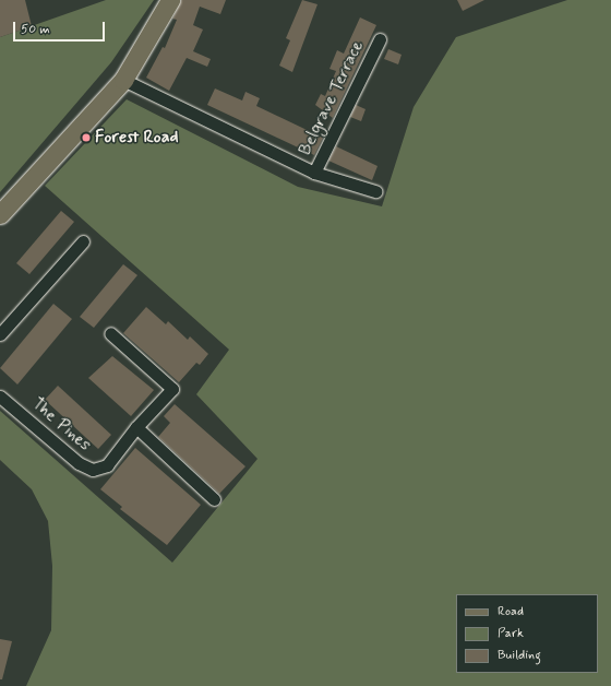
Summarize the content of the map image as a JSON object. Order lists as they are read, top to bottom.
{
  "streets": {
    "street": ["Belgrave Terrace", "The Pines"]
  },
  "places": ["Forest Road"],
  "legend": ["Road", "Park", "Building"],
  "scale_bar": "50 m"
}
